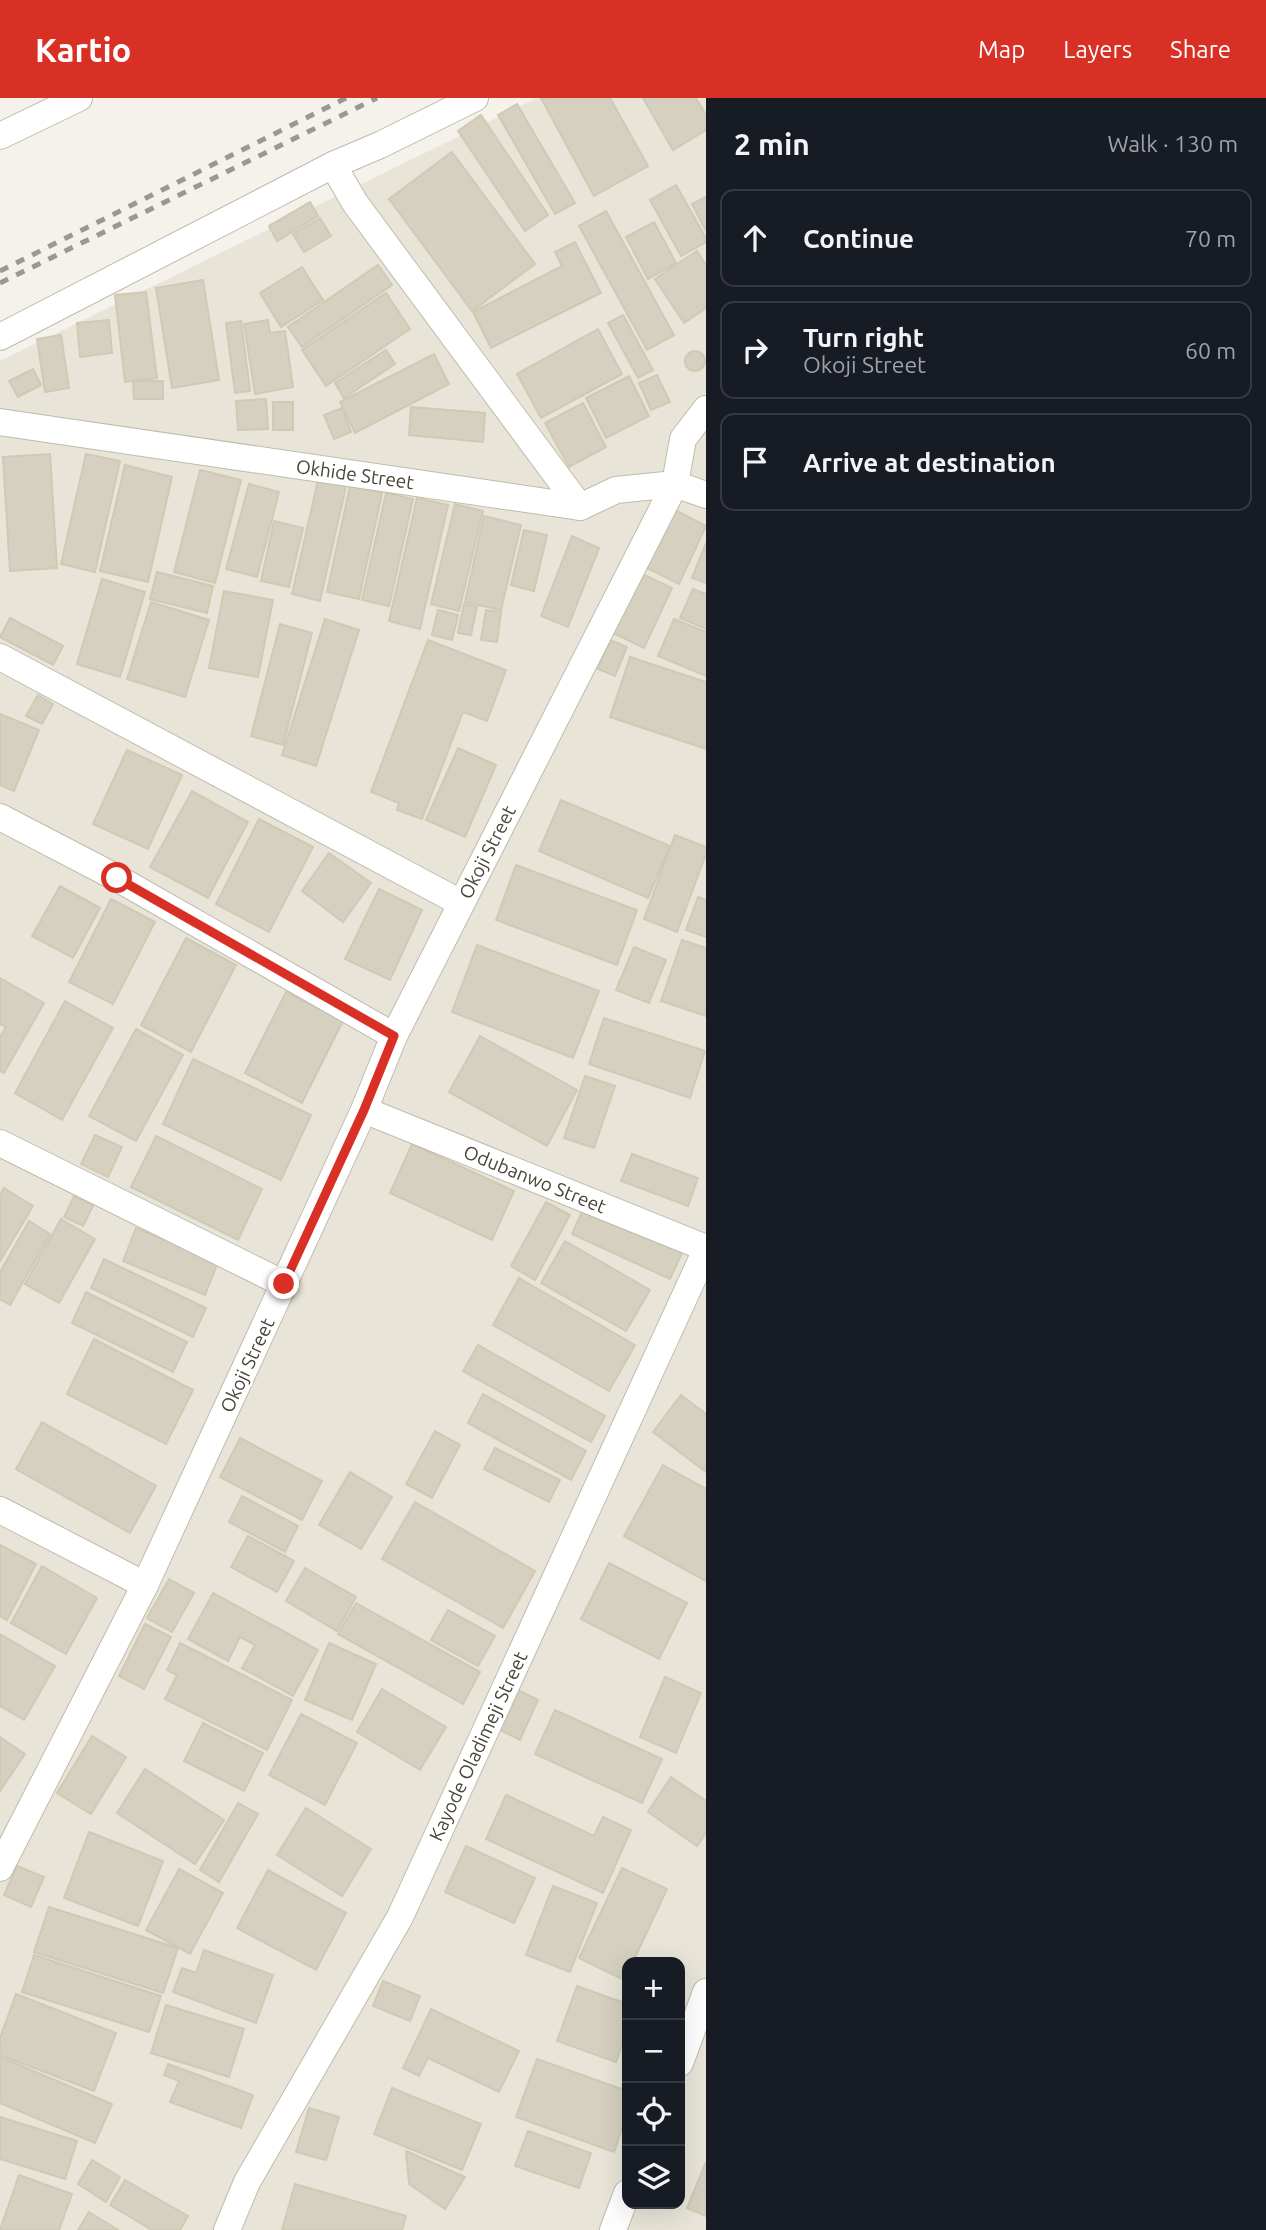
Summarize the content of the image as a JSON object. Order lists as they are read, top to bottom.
{
  "streets": {
    "street": [
      "Okhide Street",
      "Okoji Street",
      "Odubanwo Street",
      "Kayode Oladimeji Street"
    ]
  },
  "crossings": [
    ["Okoji Street", "Odubanwo Street"],
    ["Odubanwo Street", "Kayode Oladimeji Street"]
  ],
  "page": {
    "header": "Kartio",
    "nav": ["Map", "Layers", "Share"],
    "heading": ["2 min", "Walk · 130 m"],
    "list": [
      ["Continue", "70 m"],
      ["Turn right", "Okoji Street", "60 m"],
      "Arrive at destination"
    ],
    "map_buttons": ["+", "−"]
  }
}
